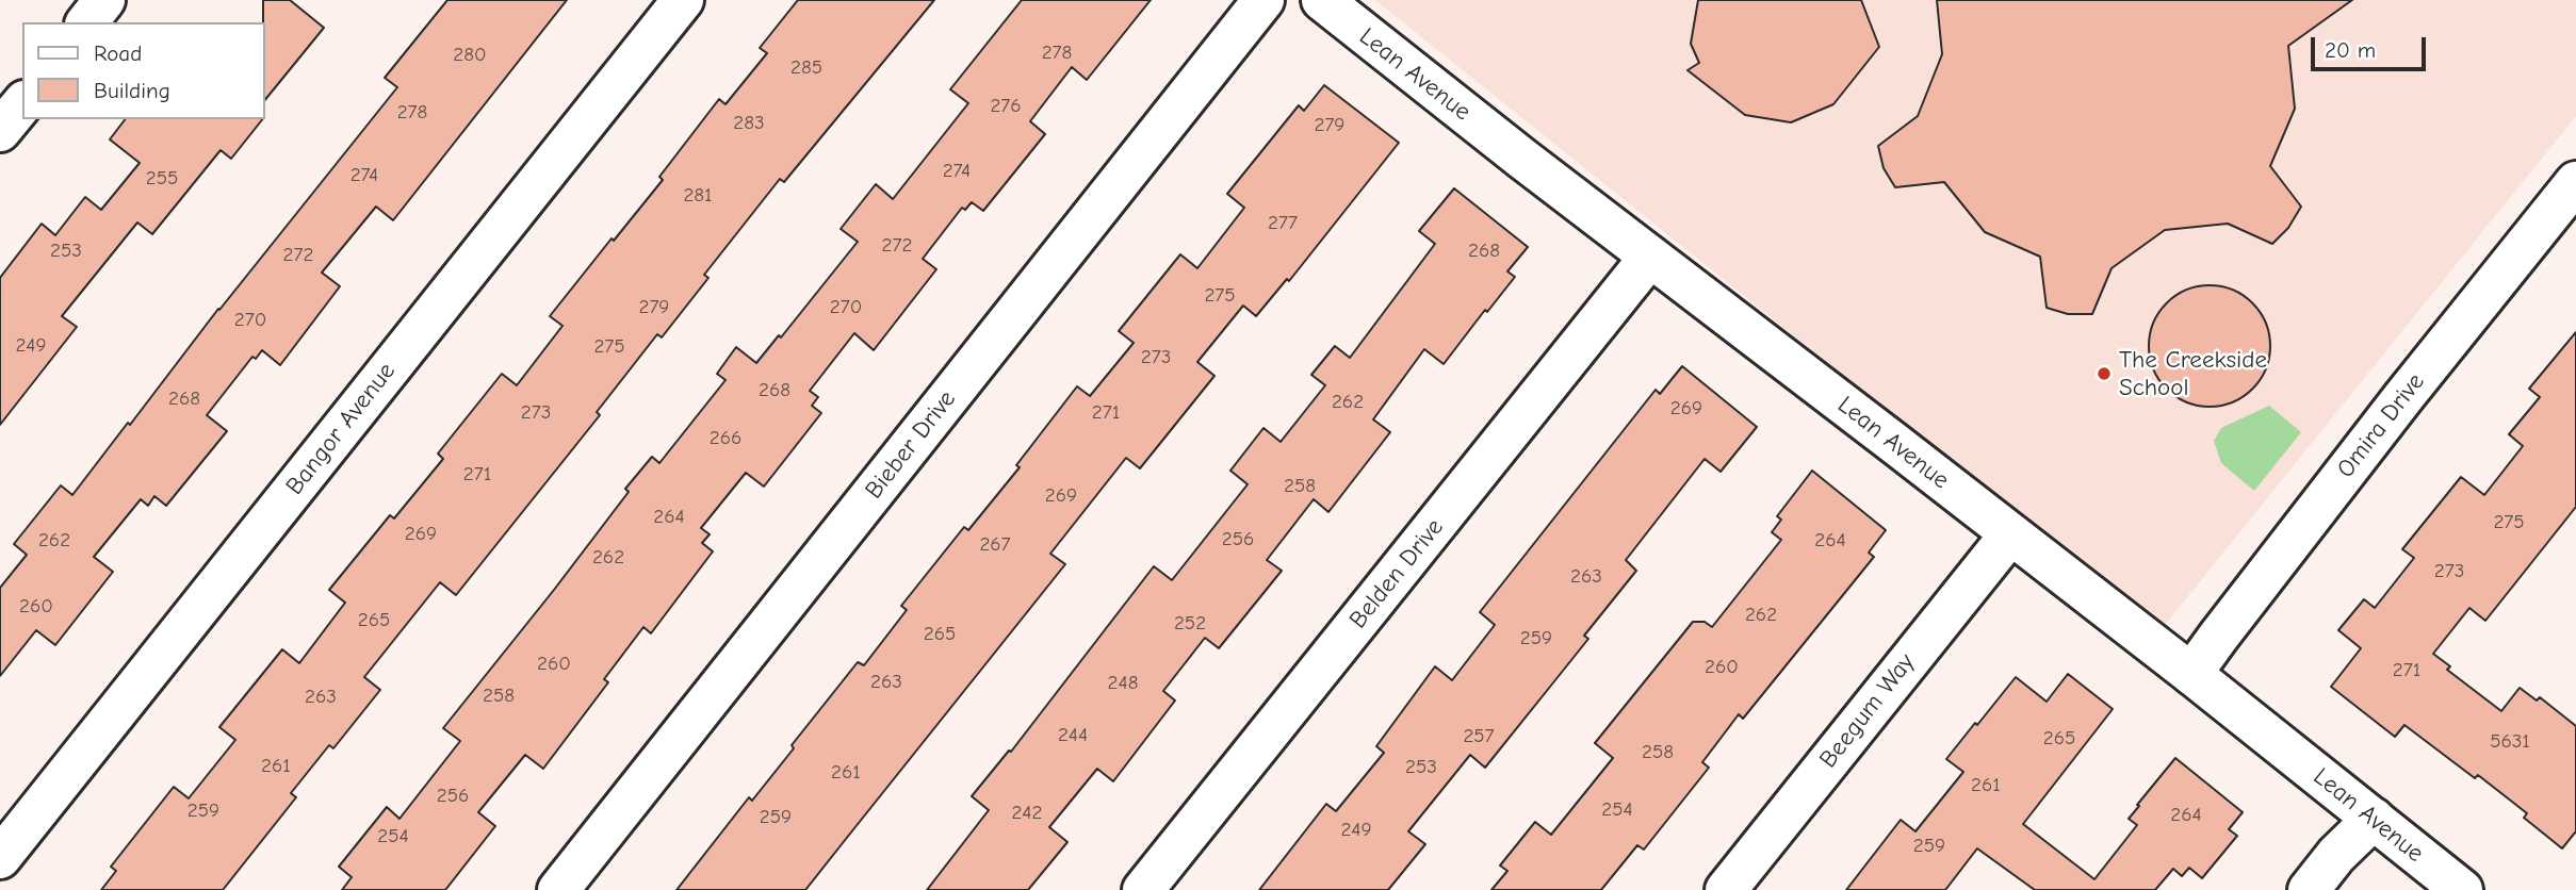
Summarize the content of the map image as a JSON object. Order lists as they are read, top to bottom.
{
  "streets": {
    "street": [
      "Lean Avenue",
      "Omira Drive",
      "Bangor Avenue",
      "Bieber Drive",
      "Belden Drive",
      "Beegum Way"
    ]
  },
  "crossings": [
    ["Lean Avenue", "Omira Drive"],
    ["Lean Avenue", "Belden Drive"],
    ["Lean Avenue", "Beegum Way"]
  ],
  "places": ["The Creekside School"],
  "house_numbers": [
    "278",
    "280",
    "285",
    "276",
    "278",
    "283",
    "279",
    "274",
    "274",
    "255",
    "281",
    "277",
    "272",
    "253",
    "268",
    "272",
    "275",
    "279",
    "270",
    "270",
    "249",
    "275",
    "273",
    "268",
    "268",
    "262",
    "269",
    "273",
    "271",
    "266",
    "271",
    "258",
    "269",
    "264",
    "275",
    "269",
    "256",
    "262",
    "264",
    "267",
    "262",
    "273",
    "263",
    "260",
    "262",
    "265",
    "252",
    "265",
    "259",
    "260",
    "260",
    "271",
    "263",
    "248",
    "258",
    "263",
    "244",
    "257",
    "265",
    "5631",
    "258",
    "261",
    "253",
    "261",
    "261",
    "256",
    "254",
    "259",
    "242",
    "264",
    "259",
    "249",
    "254",
    "259"
  ],
  "legend": ["Road", "Building"],
  "scale_bar": "20 m"
}
